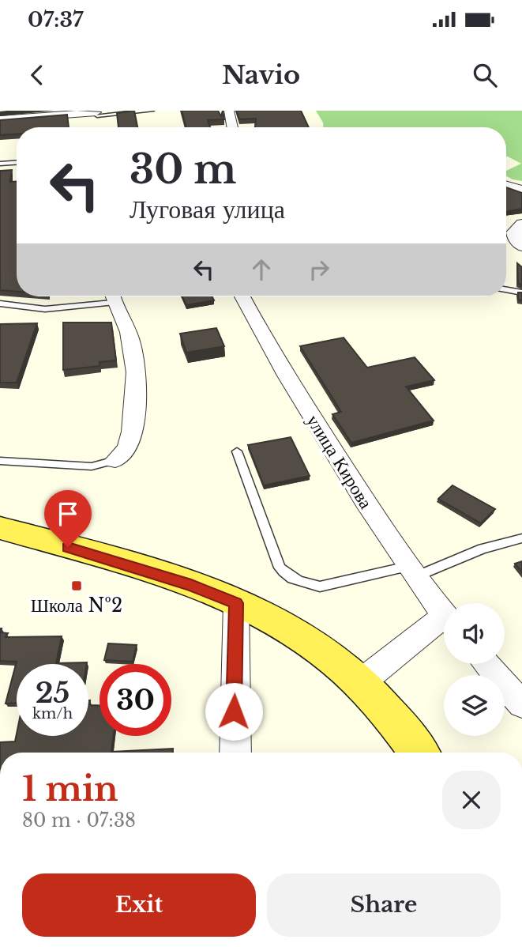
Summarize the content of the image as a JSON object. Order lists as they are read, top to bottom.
{
  "streets": {
    "street": ["улица Кирова"]
  },
  "places": {
    "transit": ["Школа №2"]
  },
  "page": {
    "status": "07:37",
    "header": "Navio",
    "turn": ["30 m", "Луговая улица"],
    "speed": "25 km/h",
    "limit": "30",
    "heading": ["1 min", "80 m · 07:38"],
    "buttons": ["Exit", "Share"]
  }
}
